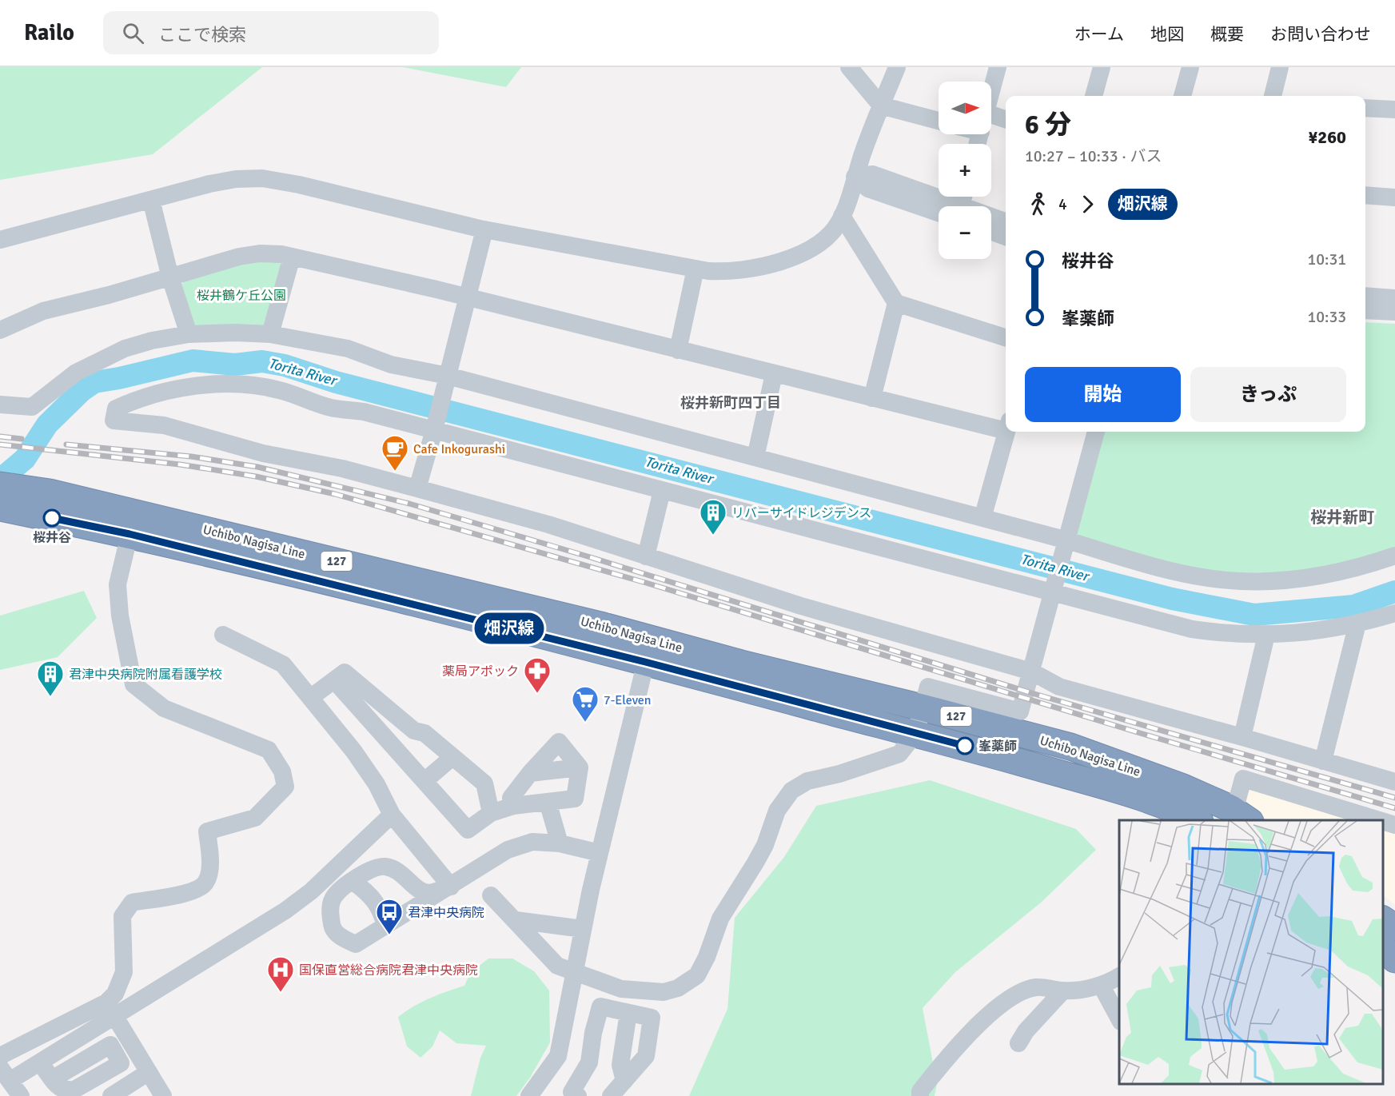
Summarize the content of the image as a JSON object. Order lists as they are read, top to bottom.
{
  "streets": {
    "highway": ["Uchibo Nagisa Line", "127"]
  },
  "districts": ["桜井新町四丁目", "桜井新町"],
  "water": ["Torita River"],
  "parks": ["桜井鶴ケ丘公園"],
  "places": {
    "cafe": ["Cafe Inkogurashi"],
    "other": ["桜井谷", "峯薬師"],
    "building": ["リバーサイドレジデンス", "君津中央病院附属看護学校"],
    "pharmacy": ["薬局アポック"],
    "supermarket": ["7-Eleven"],
    "bus stop": ["君津中央病院"],
    "hospital": ["国保直営総合病院君津中央病院"]
  },
  "lines": ["bus line 畑沢線"],
  "north": "right",
  "page": {
    "header": "Railo",
    "search": "ここで検索",
    "nav": [
      "ホーム",
      "地図",
      "概要",
      "お問い合わせ"
    ],
    "on_map": "畑沢線",
    "map_buttons": ["+", "−"],
    "heading": ["6 分", "10:27 – 10:33 · バス", "¥260"],
    "legs": ["4", "畑沢線"],
    "list": [
      {
        "name": "桜井谷",
        "value": "10:31"
      },
      {
        "name": "峯薬師",
        "value": "10:33"
      }
    ],
    "buttons": ["開始", "きっぷ"]
  }
}
